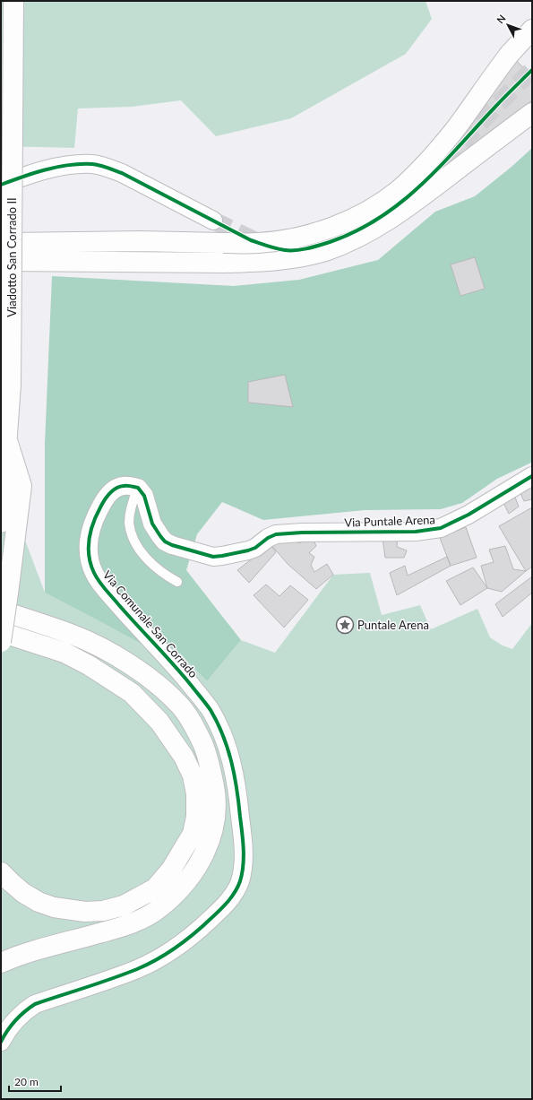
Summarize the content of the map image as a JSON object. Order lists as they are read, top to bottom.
{
  "streets": {
    "highway": ["Viadotto San Corrado II"],
    "street": ["Via Puntale Arena", "Via Comunale San Corrado"]
  },
  "crossings": [
    ["Via Puntale Arena", "Via Comunale San Corrado"]
  ],
  "places": {
    "place": ["Puntale Arena"]
  },
  "scale_bar": "20 m",
  "north": "top left"
}
